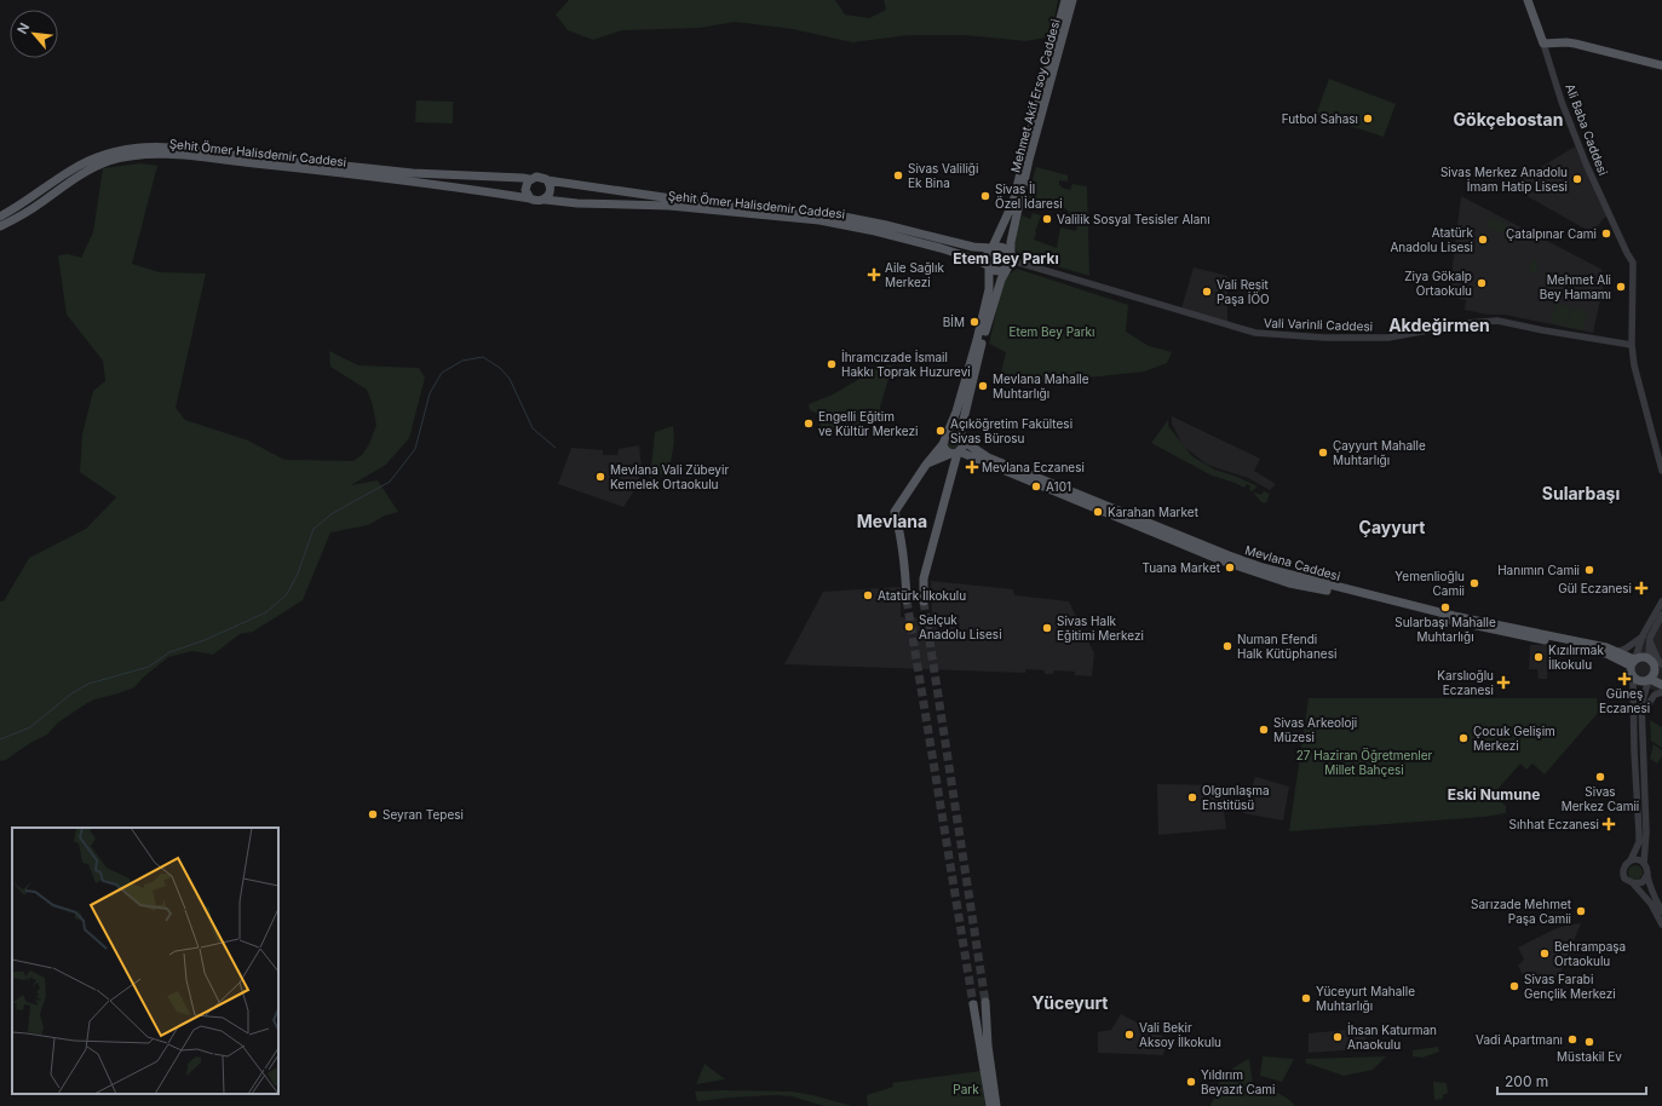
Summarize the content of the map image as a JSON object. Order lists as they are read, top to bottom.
{
  "streets": {
    "main road": [
      "Mehmet Akif Ersoy Caddesi",
      "Ali Baba Caddesi",
      "Şehit Ömer Halisdemir Caddesi",
      "Mevlana Caddesi"
    ],
    "street": ["Vali Varinli Caddesi"]
  },
  "crossings": [
    ["Mehmet Akif Ersoy Caddesi", "Şehit Ömer Halisdemir Caddesi"],
    ["Mehmet Akif Ersoy Caddesi", "Vali Varinli Caddesi"],
    ["Mehmet Akif Ersoy Caddesi", "Mevlana Caddesi"],
    ["Ali Baba Caddesi", "Vali Varinli Caddesi"],
    ["Şehit Ömer Halisdemir Caddesi", "Vali Varinli Caddesi"]
  ],
  "districts": [
    "Gökçebostan",
    "Etem Bey Parkı",
    "Akdeğirmen",
    "Sularbaşı",
    "Mevlana",
    "Çayyurt",
    "Eski Numune",
    "Yüceyurt"
  ],
  "parks": ["Etem Bey Parkı", "27 Haziran Öğretmenler Millet Bahçesi", "Park"],
  "places": {
    "other": [
      "Futbol Sahası",
      "Sivas Valiliği Ek Bina",
      "Sivas Merkez Anadolu İmam Hatip Lisesi",
      "Sivas İl Özel İdaresi",
      "Valilik Sosyal Tesisler Alanı",
      "Çatalpınar Cami",
      "Atatürk Anadolu Lisesi",
      "Ziya Gökalp Ortaokulu",
      "Mehmet Ali Bey Hamamı",
      "Vali Reşit Paşa İÖO",
      "BİM",
      "İhramcızade İsmail Hakkı Toprak Huzurevi",
      "Mevlana Mahalle Muhtarlığı",
      "Engelli Eğitim ve Kültür Merkezi",
      "Açıköğretim Fakültesi Sivas Bürosu",
      "Çayyurt Mahalle Muhtarlığı",
      "Mevlana Vali Zübeyir Kemelek Ortaokulu",
      "A101",
      "Karahan Market",
      "Tuana Market",
      "Hanımın Camii",
      "Yemenlioğlu Camii",
      "Atatürk İlkokulu",
      "Sularbaşı Mahalle Muhtarlığı",
      "Selçuk Anadolu Lisesi",
      "Sivas Halk Eğitimi Merkezi",
      "Numan Efendi Halk Kütüphanesi",
      "Kızılırmak İlkokulu",
      "Sivas Arkeoloji Müzesi",
      "Çocuk Gelişim Merkezi",
      "Sivas Merkez Camii",
      "Olgunlaşma Enstitüsü",
      "Seyran Tepesi",
      "Sarızade Mehmet Paşa Camii",
      "Behrampaşa Ortaokulu",
      "Sivas Farabi Gençlik Merkezi",
      "Yüceyurt Mahalle Muhtarlığı",
      "Vali Bekir Aksoy İlkokulu",
      "İhsan Katurman Anaokulu",
      "Vadi Apartmanı",
      "Müstakil Ev",
      "Yıldırım Beyazıt Cami"
    ],
    "health": [
      "Aile Sağlık Merkezi",
      "Mevlana Eczanesi",
      "Gül Eczanesi",
      "Güneş Eczanesi",
      "Karslıoğlu Eczanesi",
      "Sıhhat Eczanesi"
    ]
  },
  "scale_bar": "200 m",
  "north": "top left"
}
